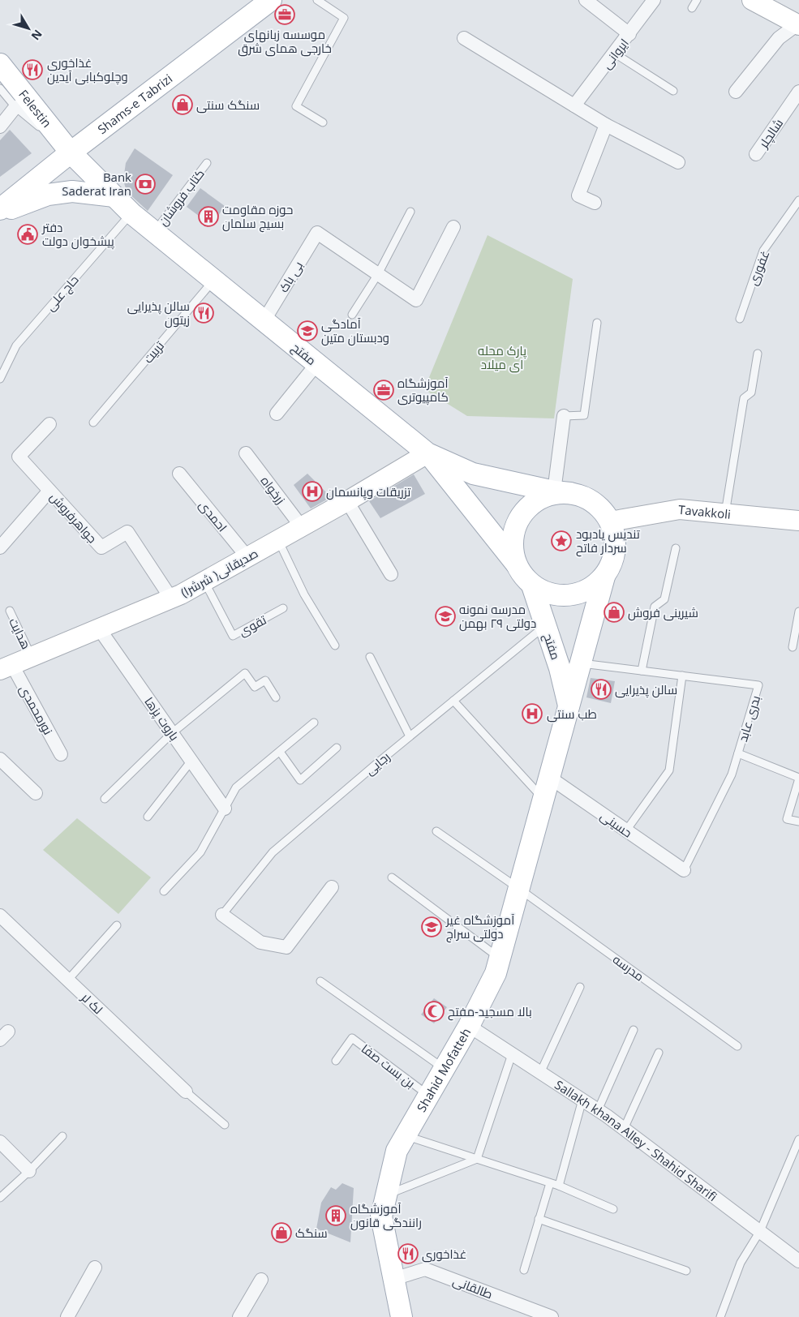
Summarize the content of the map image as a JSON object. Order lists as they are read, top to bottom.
{
  "streets": {
    "main road": [
      "Shams-e Tabrizi",
      "Felestin",
      "مفتح",
      "Shahid Mofatteh"
    ],
    "street": [
      "ایروانی",
      "شالچلر",
      "بی باک",
      "زرخواه",
      "Tavakkoli",
      "احمدی",
      "جواهرفروش",
      "(شرشرا )صدیقانی",
      "نورمحمدی",
      "باروت پزها",
      "حسینی",
      "لک لر",
      "Sallakh khana Alley - Shahid Sharifi",
      "طالقانی"
    ],
    "lane": [
      "کتاب فروشان",
      "غفوری",
      "حاج علی",
      "تربیت",
      "تقوی",
      "هدایت",
      "بدری عابد",
      "رجایی",
      "مدرسه",
      "بن بست صفا"
    ]
  },
  "crossings": [
    ["Shams-e Tabrizi", "Felestin"],
    ["Shams-e Tabrizi", "مفتح"],
    ["Felestin", "مفتح"],
    ["کتاب فروشان", "مفتح"],
    ["بی باک", "مفتح"],
    ["حاج علی", "مفتح"],
    ["تربیت", "مفتح"],
    ["مفتح", "Tavakkoli"],
    ["مفتح", "(شرشرا )صدیقانی"],
    ["مفتح", "رجایی"],
    ["مفتح", "Shahid Mofatteh"],
    ["زرخواه", "(شرشرا )صدیقانی"],
    ["Tavakkoli", "Shahid Mofatteh"],
    ["احمدی", "(شرشرا )صدیقانی"],
    ["جواهرفروش", "(شرشرا )صدیقانی"],
    ["(شرشرا )صدیقانی", "تقوی"],
    ["(شرشرا )صدیقانی", "هدایت"],
    ["(شرشرا )صدیقانی", "نورمحمدی"],
    ["(شرشرا )صدیقانی", "باروت پزها"],
    ["بدری عابد", "حسینی"],
    ["بدری عابد", "Shahid Mofatteh"],
    ["حسینی", "Shahid Mofatteh"],
    ["مدرسه", "Shahid Mofatteh"],
    ["بن بست صفا", "Shahid Mofatteh"],
    ["Shahid Mofatteh", "Sallakh khana Alley - Shahid Sharifi"],
    ["Shahid Mofatteh", "طالقانی"]
  ],
  "parks": ["پارک محله ای میلاد"],
  "places": {
    "office": ["موسسه زبانهای خارجی همای شرق", "آموزشگاه کامپیوتری"],
    "restaurant": [
      "غذاخوری وچلوکبابی آیدین",
      "سالن پذیرایی زیتون",
      "سالن پذیرایی",
      "غذاخوری"
    ],
    "shop": ["سنگک سنتی", "شیرینی فروش", "سنگک"],
    "bank": ["Bank Saderat Iran"],
    "building": ["حوزه مقاومت بسیج سلمان", "آموزشگاه رانندگی قانون"],
    "public building": ["دفتر پیشخوان دولت"],
    "school or university": ["آمادگی ودبستان متین", "مدرسه نمونه دولتی ۲۹ بهمن", "آموزشگاه غیر دولتی سراج"],
    "hospital": ["تزریقات وپانسمان", "طب سنتی"],
    "place": ["تندیس یادبود سردار فاتح"],
    "mosque": ["بالا مسجید-مفتح"]
  },
  "north": "bottom right"
}
